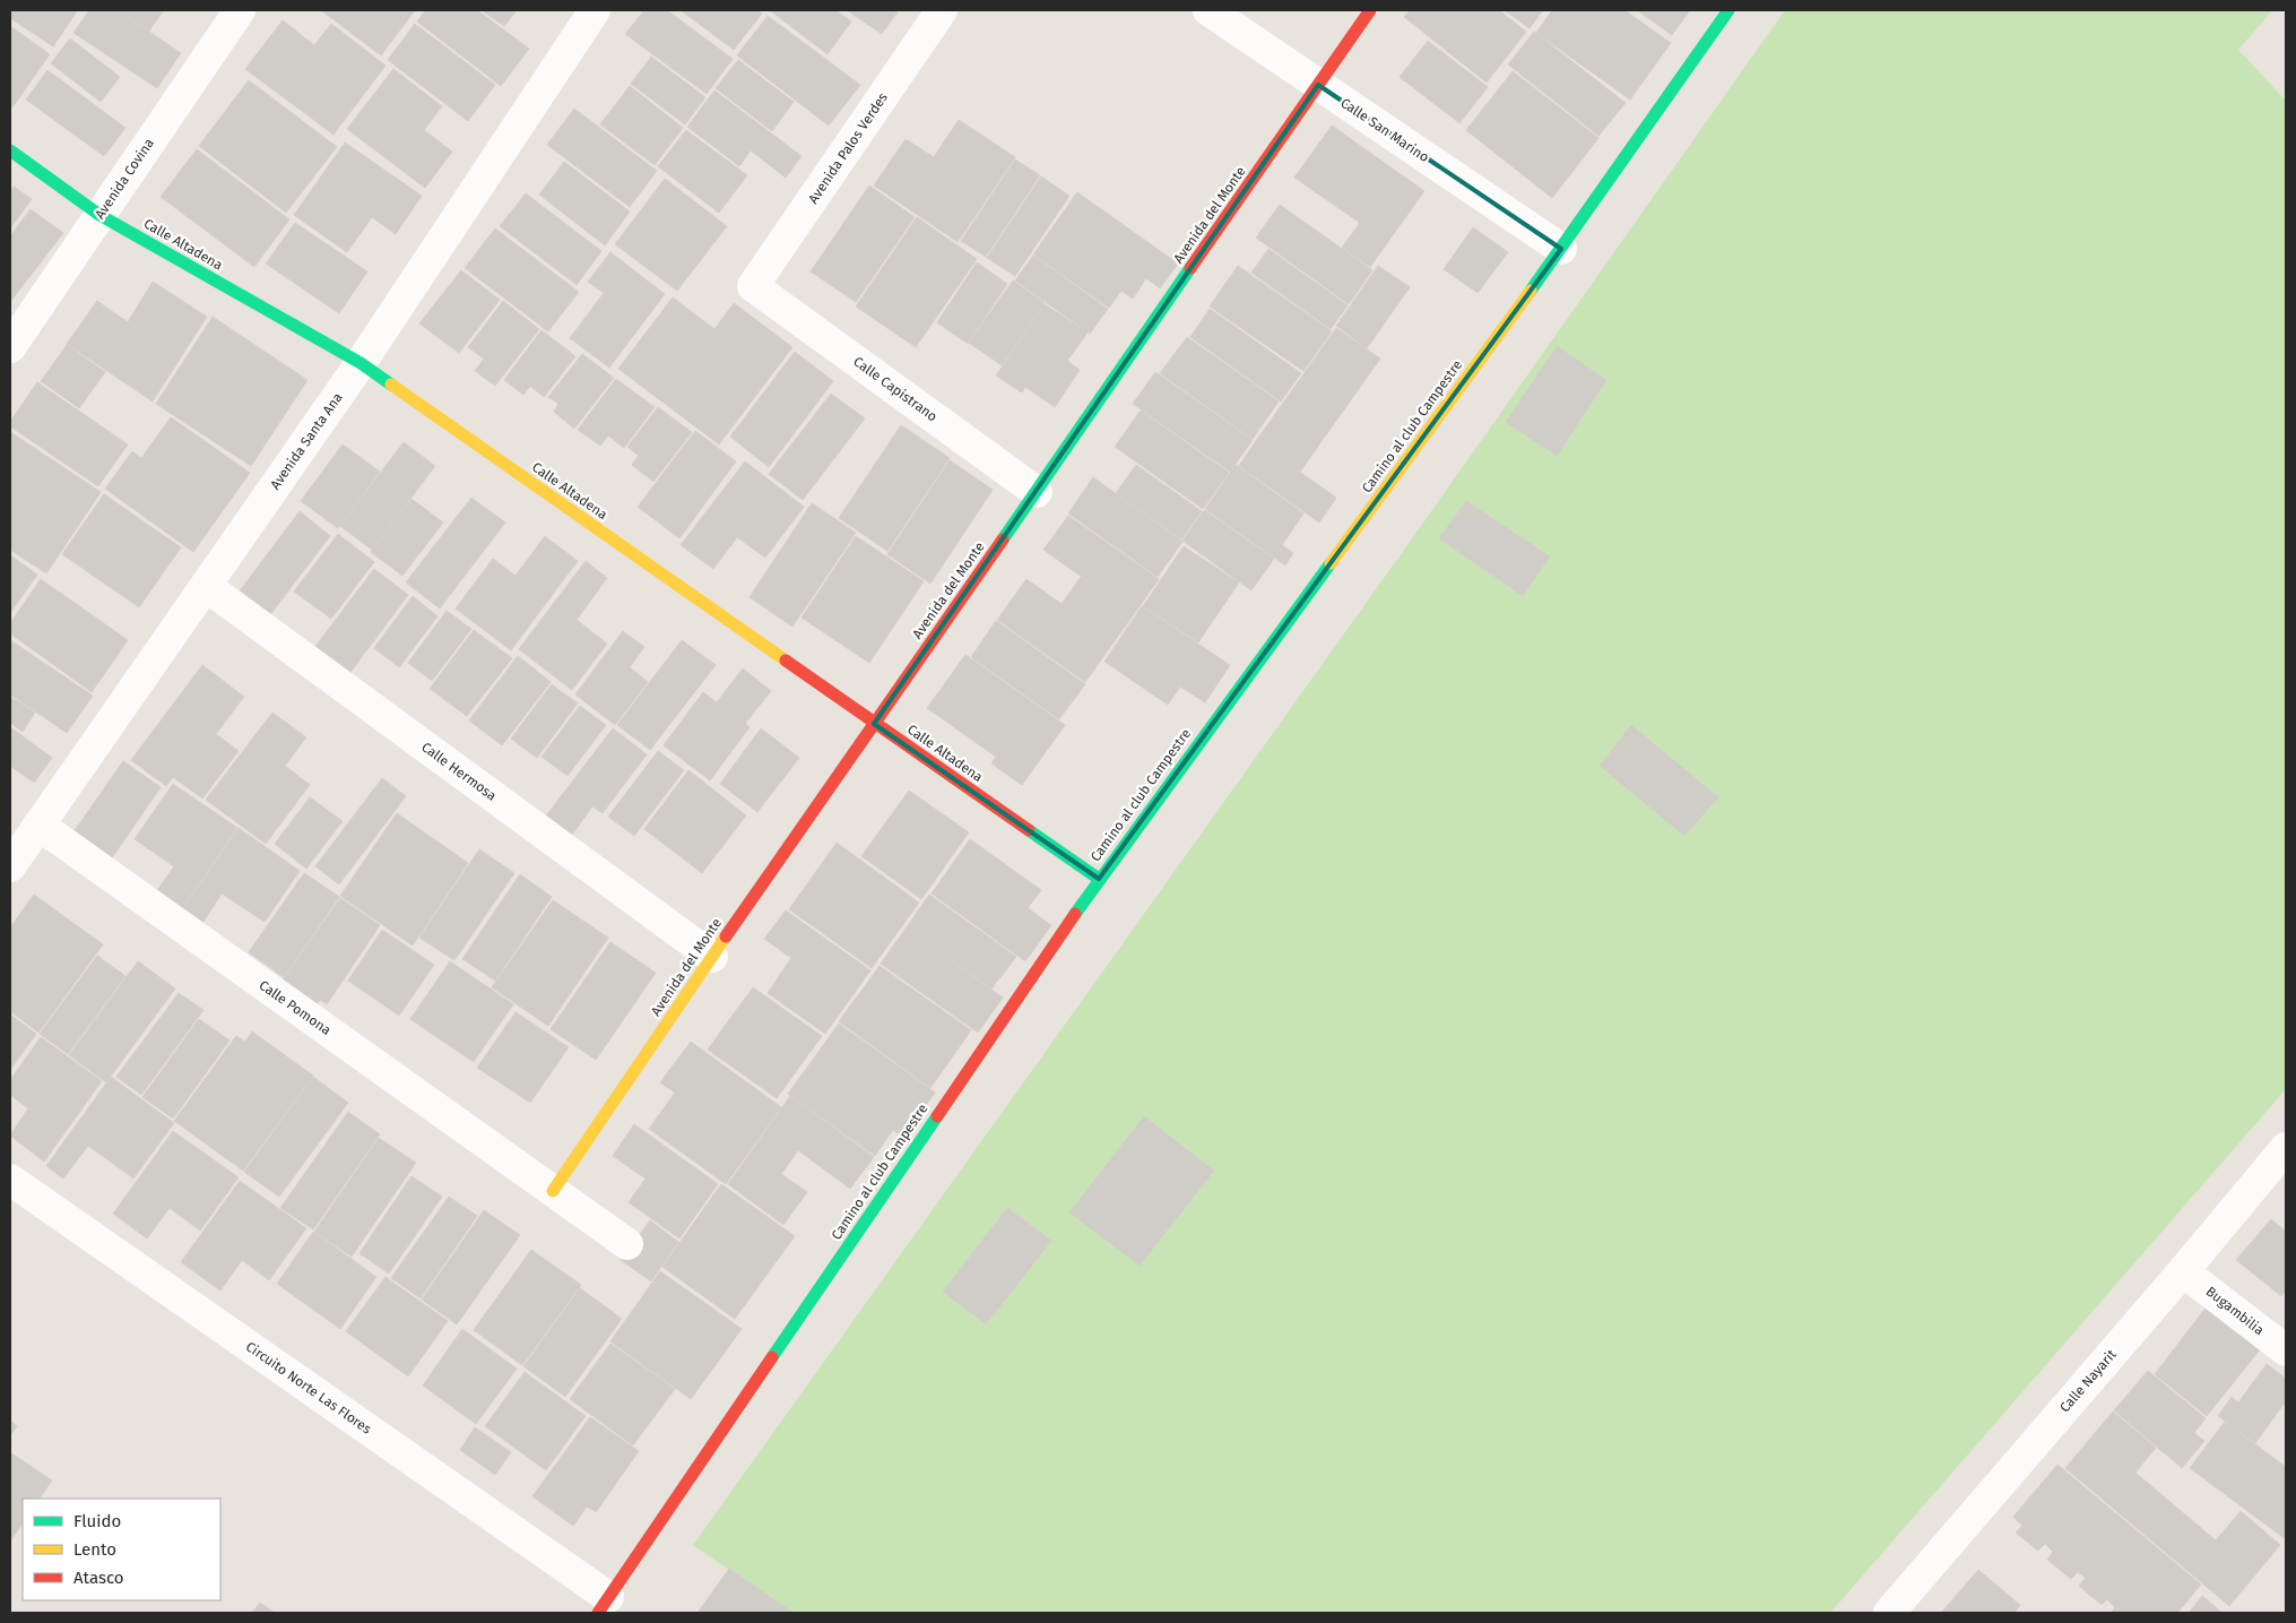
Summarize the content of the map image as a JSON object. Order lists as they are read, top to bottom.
{
  "streets": {
    "street": [
      "Calle San Marino",
      "Avenida Palos Verdes",
      "Avenida Covina",
      "Avenida del Monte",
      "Calle Altadena",
      "Calle Capistrano",
      "Camino al club Campestre",
      "Avenida Santa Ana",
      "Calle Hermosa",
      "Calle Pomona",
      "Bugambilia",
      "Calle Nayarit",
      "Circuito Norte Las Flores"
    ]
  },
  "crossings": [
    ["Calle San Marino", "Avenida del Monte"],
    ["Calle San Marino", "Camino al club Campestre"],
    ["Avenida Palos Verdes", "Calle Capistrano"],
    ["Avenida Covina", "Calle Altadena"],
    ["Avenida del Monte", "Calle Altadena"],
    ["Avenida del Monte", "Calle Capistrano"],
    ["Avenida del Monte", "Calle Hermosa"],
    ["Avenida del Monte", "Calle Pomona"],
    ["Calle Altadena", "Camino al club Campestre"],
    ["Calle Altadena", "Avenida Santa Ana"],
    ["Camino al club Campestre", "Circuito Norte Las Flores"],
    ["Avenida Santa Ana", "Calle Hermosa"],
    ["Avenida Santa Ana", "Calle Pomona"],
    ["Bugambilia", "Calle Nayarit"]
  ],
  "legend": ["Fluido", "Lento", "Atasco"]
}
